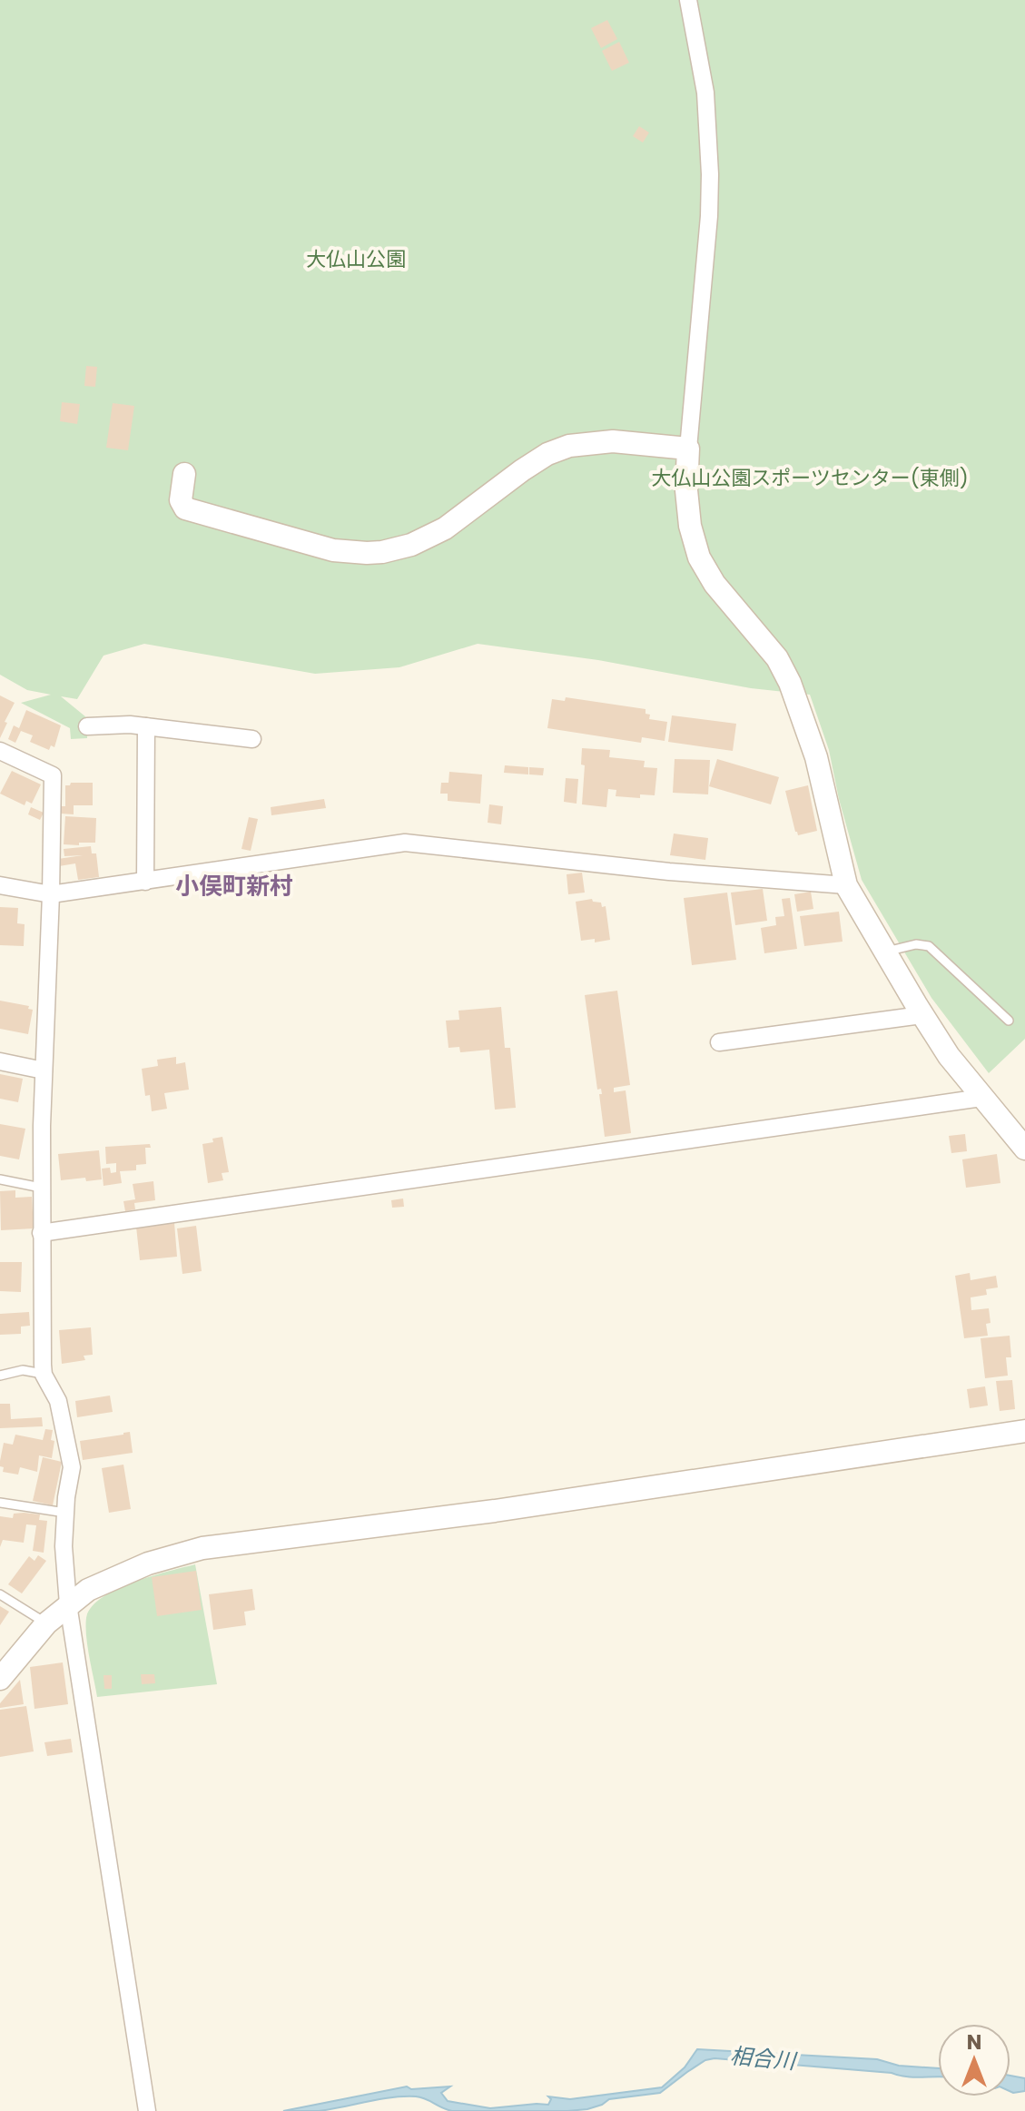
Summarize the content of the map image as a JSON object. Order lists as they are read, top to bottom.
{
  "districts": ["小俣町新村"],
  "water": ["相合川"],
  "parks": ["大仏山公園", "大仏山公園スポーツセンター(東側)"],
  "north": "top"
}
